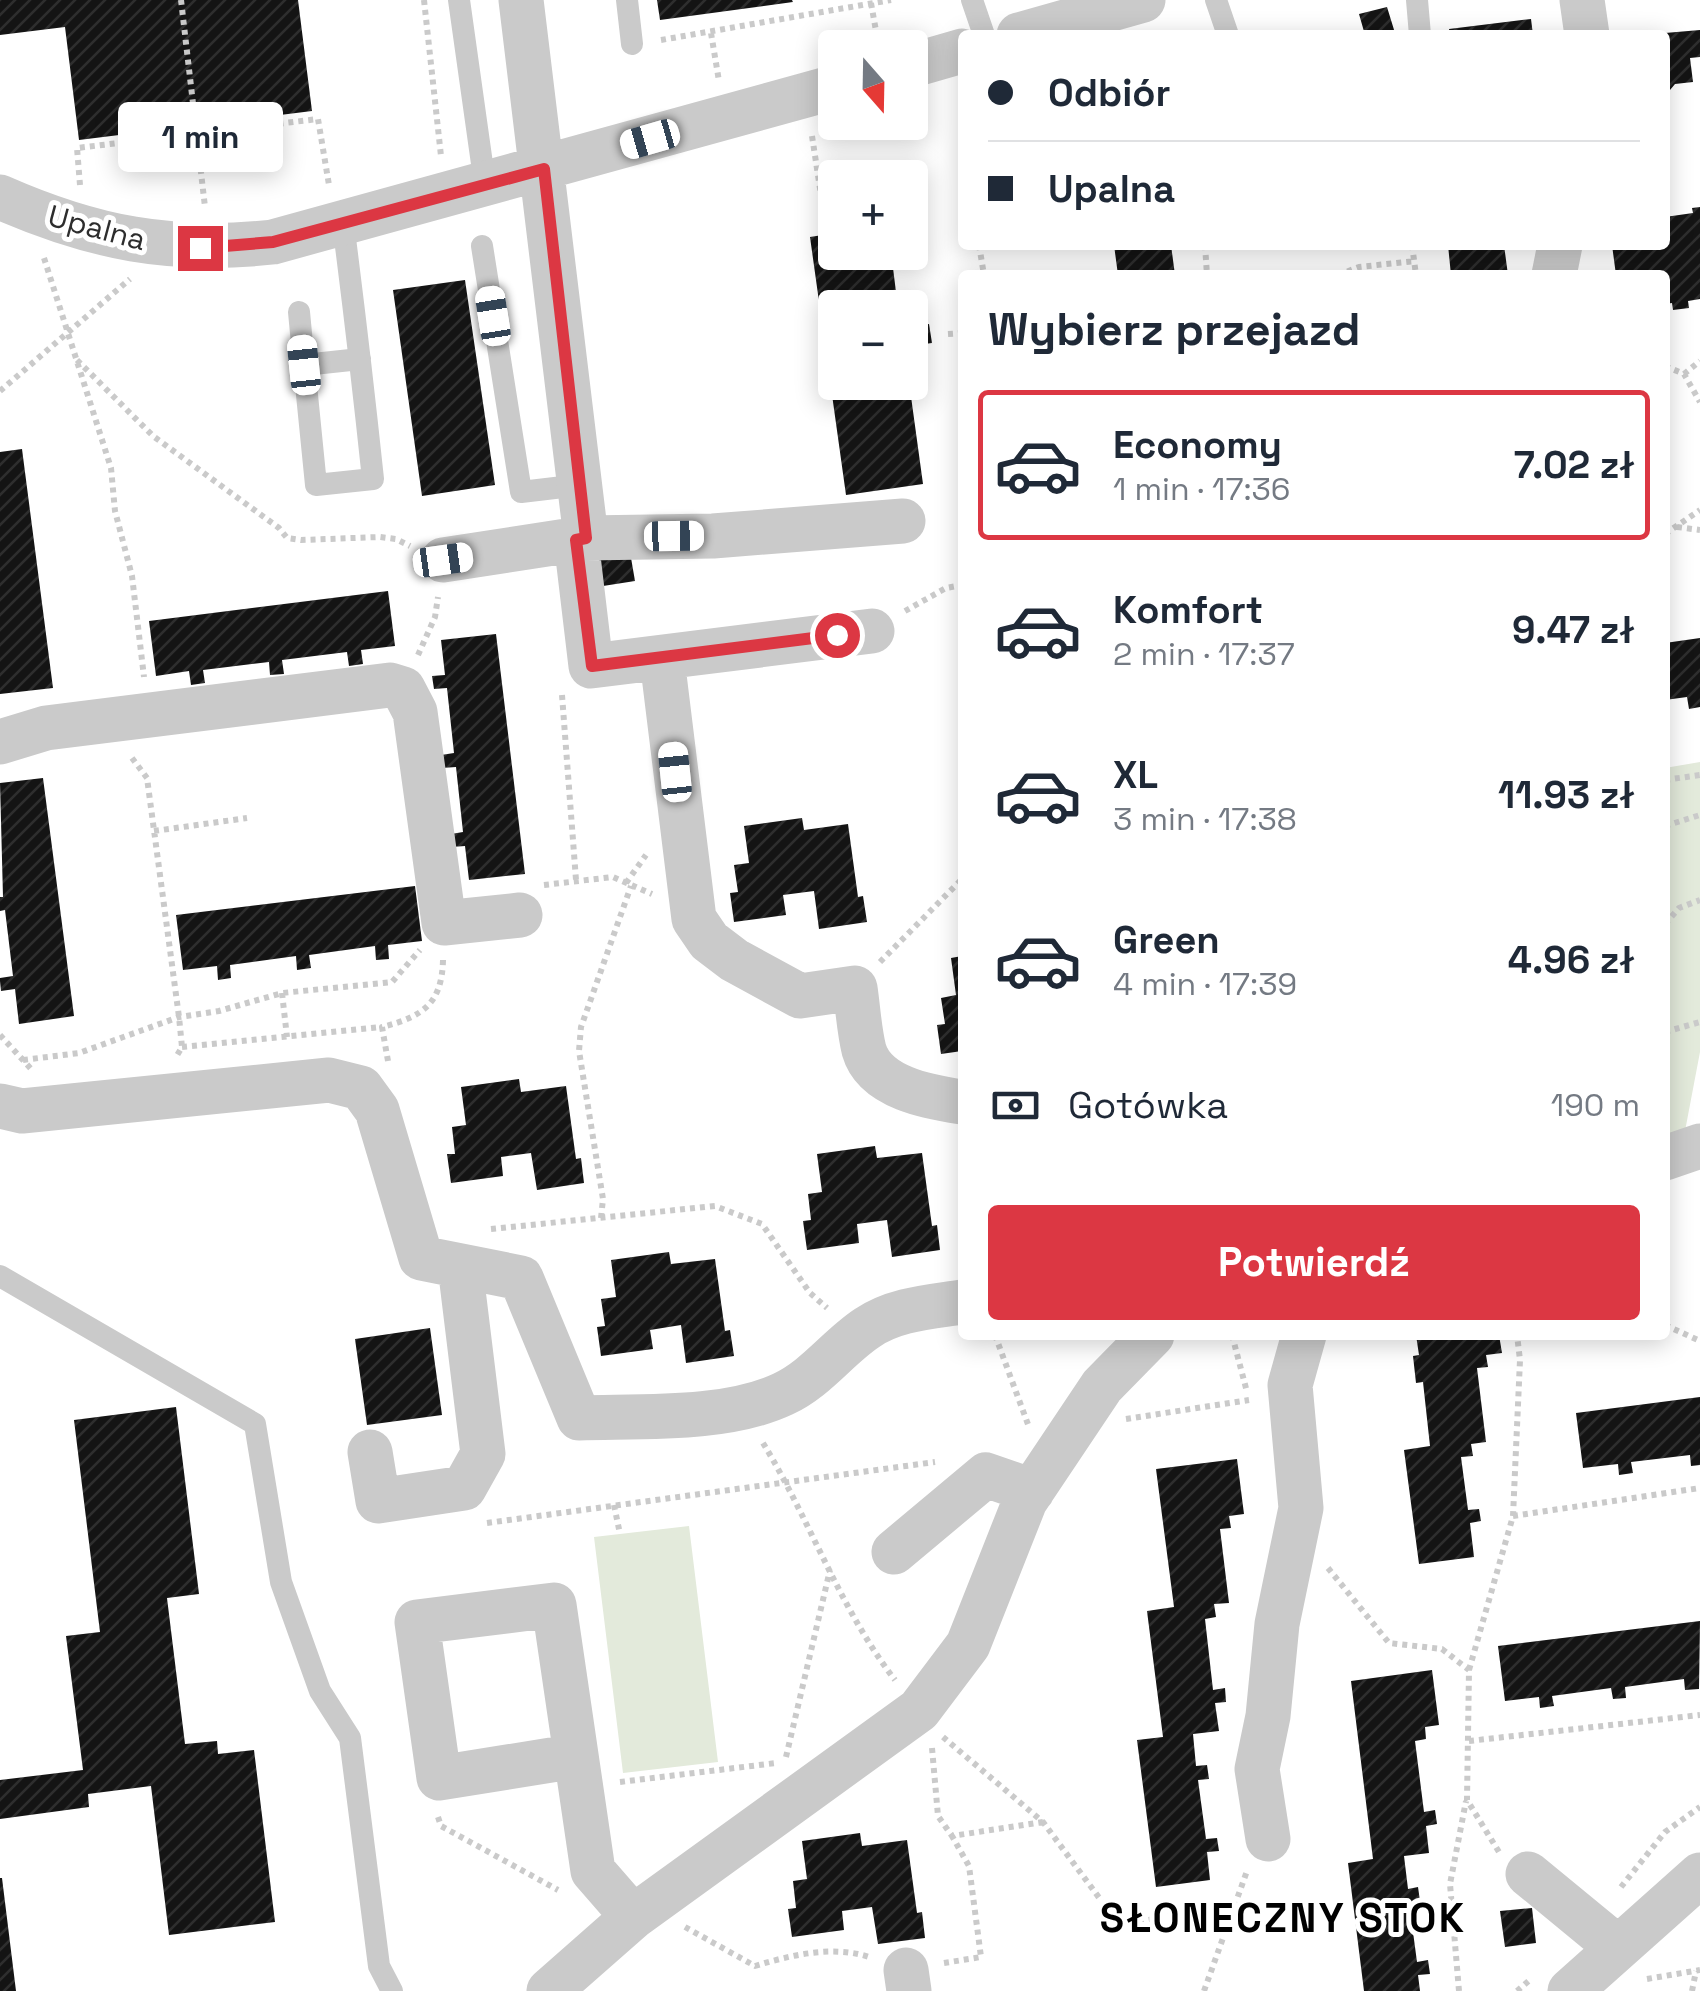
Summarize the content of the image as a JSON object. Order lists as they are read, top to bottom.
{
  "streets": {
    "street": ["Upalna"]
  },
  "districts": ["SŁONECZNY STOK"],
  "north": "bottom",
  "page": {
    "map_buttons": ["+", "−"],
    "banner": ["Odbiór", "Upalna"],
    "bubble": "1 min",
    "heading": "Wybierz przejazd",
    "list": [
      {
        "name": "Economy",
        "note": "1 min · 17:36",
        "value": "7.02 zł"
      },
      {
        "name": "Komfort",
        "note": "2 min · 17:37",
        "value": "9.47 zł"
      },
      {
        "name": "XL",
        "note": "3 min · 17:38",
        "value": "11.93 zł"
      },
      {
        "name": "Green",
        "note": "4 min · 17:39",
        "value": "4.96 zł"
      }
    ],
    "pay": ["Gotówka", "190 m"],
    "buttons": "Potwierdź"
  }
}
